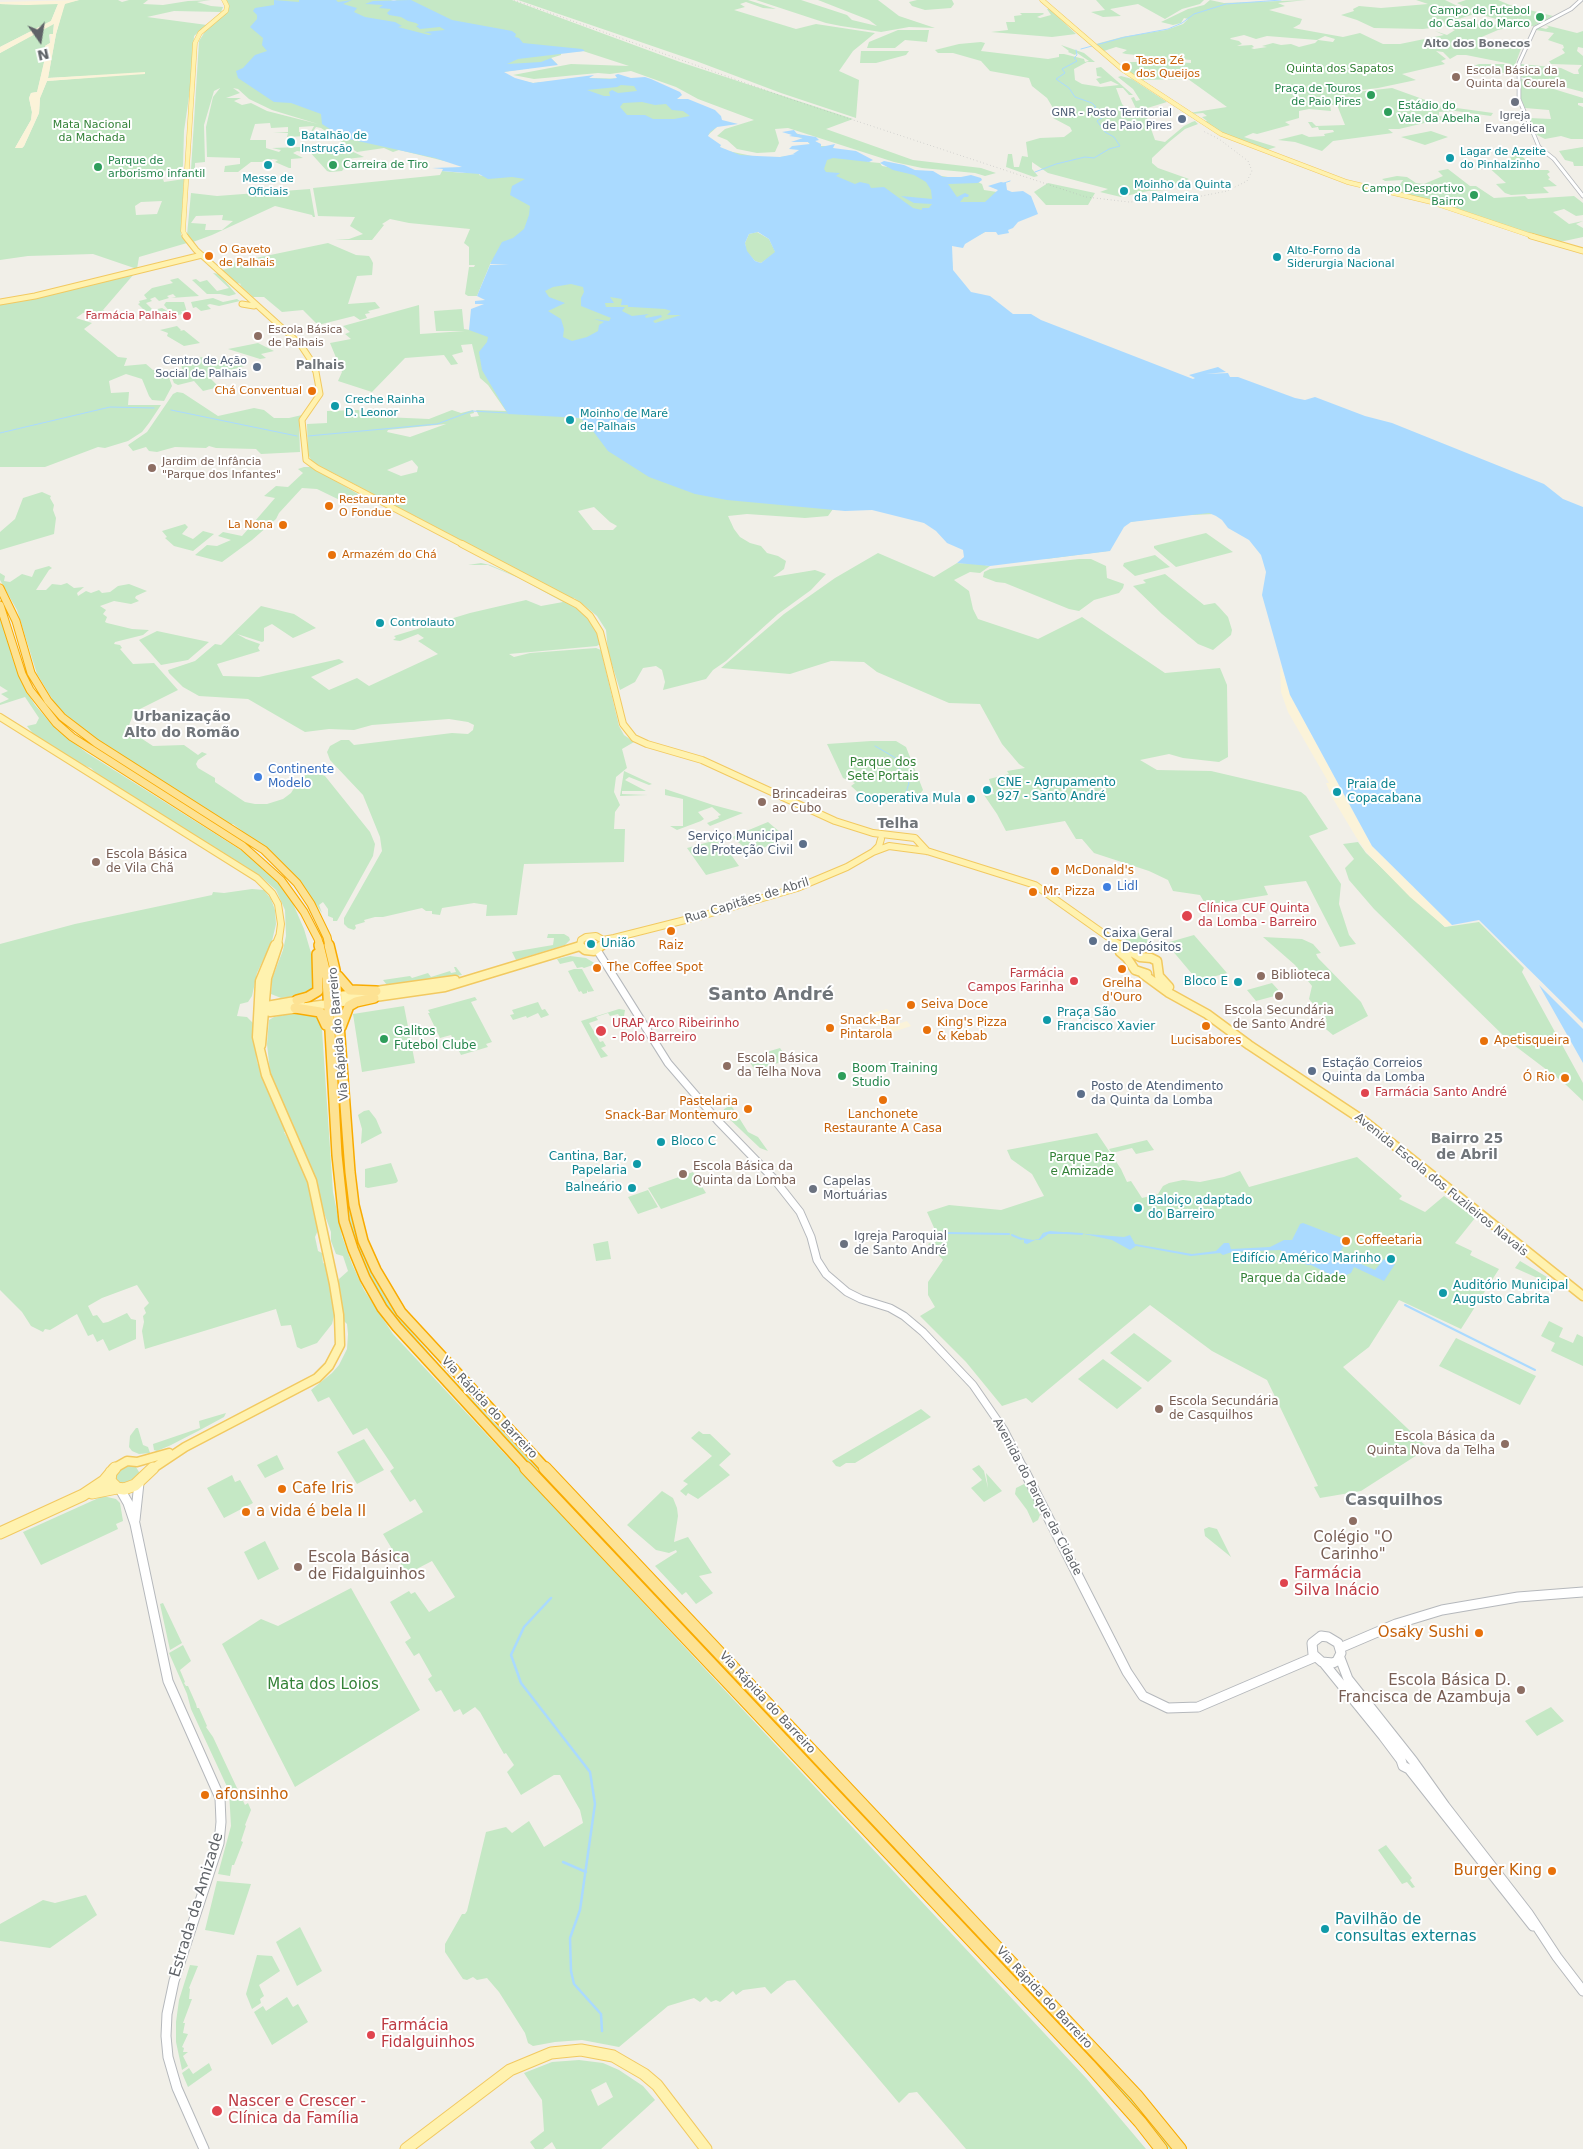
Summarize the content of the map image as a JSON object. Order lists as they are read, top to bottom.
{
  "streets": {
    "highway": ["Via Rápida do Barreiro"],
    "main road": ["Rua Capitães de Abril", "Avenida Escola dos Fuzileiros Navais"],
    "street": ["Avenida do Parque da Cidade", "Estrada da Amizade"]
  },
  "crossings": [
    ["Rua Capitães de Abril", "Via Rápida do Barreiro"],
    ["Rua Capitães de Abril", "Avenida do Parque da Cidade"]
  ],
  "districts": [
    "Alto dos Bonecos",
    "Palhais",
    "Urbanização Alto do Romão",
    "Telha",
    "Santo André",
    "Bairro 25 de Abril",
    "Casquilhos"
  ],
  "parks": [
    "Quinta dos Sapatos",
    "Mata Nacional da Machada",
    "Parque dos Sete Portais",
    "Parque Paz e Amizade",
    "Parque da Cidade",
    "Mata dos Loios"
  ],
  "places": [
    "Campo de Futebol do Casal do Marco",
    "Tasca Zé dos Queijos",
    "Escola Básica da Quinta da Courela",
    "Praça de Touros de Paio Pires",
    "Igreja Evangélica",
    "Estádio do Vale da Abelha",
    "GNR - Posto Territorial de Paio Pires",
    "Batalhão de Instrução",
    "Lagar de Azeite do Pinhalzinho",
    "Messe de Oficiais",
    "Carreira de Tiro",
    "Parque de arborismo infantil",
    "Moinho da Quinta da Palmeira",
    "Campo Desportivo Bairro",
    "O Gaveto de Palhais",
    "Alto-Forno da Siderurgia Nacional",
    "Farmácia Palhais",
    "Escola Básica de Palhais",
    "Centro de Ação Social de Palhais",
    "Chá Conventual",
    "Creche Rainha D. Leonor",
    "Moinho de Maré de Palhais",
    "Jardim de Infância \"Parque dos Infantes\"",
    "Restaurante O Fondue",
    "La Nona",
    "Armazém do Chá",
    "Controlauto",
    "Continente Modelo",
    "CNE - Agrupamento 927 - Santo André",
    "Praia de Copacabana",
    "Cooperativa Mula",
    "Brincadeiras ao Cubo",
    "Serviço Municipal de Proteção Civil",
    "Escola Básica de Vila Chã",
    "McDonald's",
    "Lidl",
    "Mr. Pizza",
    "Clínica CUF Quinta da Lomba - Barreiro",
    "Raiz",
    "Caixa Geral de Depósitos",
    "União",
    "The Coffee Spot",
    "Grelha d'Ouro",
    "Biblioteca",
    "Farmácia Campos Farinha",
    "Bloco E",
    "Escola Secundária de Santo André",
    "Seiva Doce",
    "Praça São Francisco Xavier",
    "Lucisabores",
    "Snack-Bar Pintarola",
    "King's Pizza & Kebab",
    "URAP Arco Ribeirinho - Polo Barreiro",
    "Galitos Futebol Clube",
    "Apetisqueira",
    "Escola Básica da Telha Nova",
    "Estação Correios Quinta da Lomba",
    "Boom Training Studio",
    "Ó Rio",
    "Farmácia Santo André",
    "Posto de Atendimento da Quinta da Lomba",
    "Lanchonete Restaurante A Casa",
    "Pastelaria Snack-Bar Montemuro",
    "Bloco C",
    "Cantina, Bar, Papelaria",
    "Escola Básica da Quinta da Lomba",
    "Balneário",
    "Capelas Mortuárias",
    "Baloiço adaptado do Barreiro",
    "Coffeetaria",
    "Igreja Paroquial de Santo André",
    "Edifício Américo Marinho",
    "Auditório Municipal Augusto Cabrita",
    "Escola Secundária de Casquilhos",
    "Escola Básica da Quinta Nova da Telha",
    "Cafe Iris",
    "a vida é bela II",
    "Colégio \"O Carinho\"",
    "Escola Básica de Fidalguinhos",
    "Farmácia Silva Inácio",
    "Osaky Sushi",
    "Escola Básica D. Francisca de Azambuja",
    "afonsinho",
    "Burger King",
    "Pavilhão de consultas externas",
    "Farmácia Fidalguinhos",
    "Nascer e Crescer - Clínica da Família"
  ],
  "north": "bottom"
}
